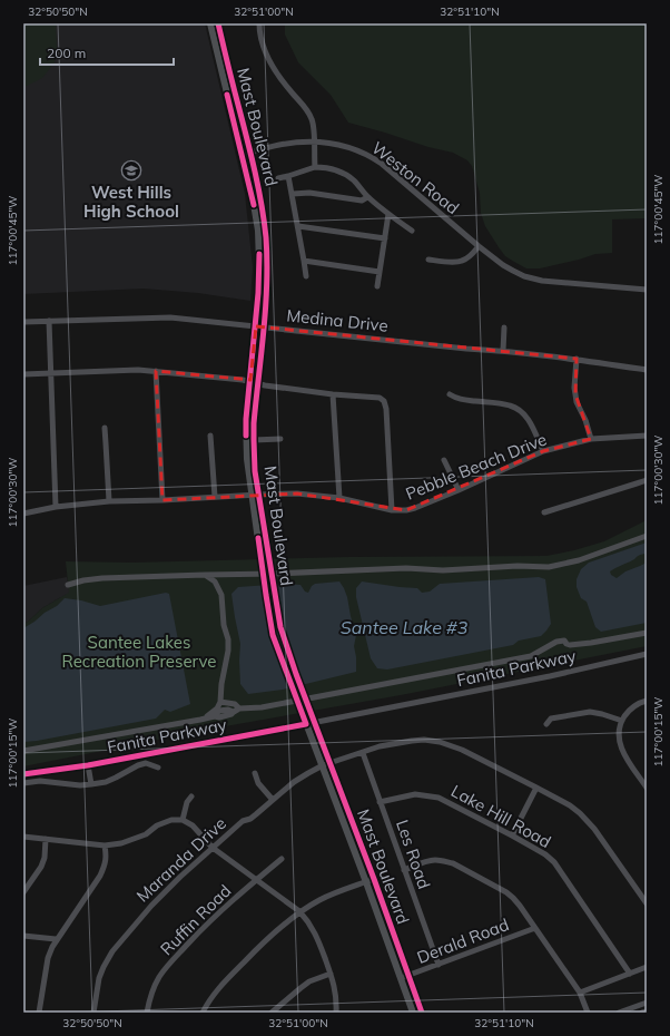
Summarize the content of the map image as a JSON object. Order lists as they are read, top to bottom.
{
  "streets": {
    "main road": ["Mast Boulevard"],
    "street": [
      "Weston Road",
      "Medina Drive",
      "Pebble Beach Drive",
      "Fanita Parkway",
      "Lake Hill Road",
      "Les Road",
      "Maranda Drive",
      "Ruffin Road",
      "Derald Road"
    ]
  },
  "crossings": [
    ["Mast Boulevard", "Weston Road"],
    ["Mast Boulevard", "Medina Drive"],
    ["Mast Boulevard", "Pebble Beach Drive"],
    ["Mast Boulevard", "Fanita Parkway"],
    ["Mast Boulevard", "Maranda Drive"],
    ["Mast Boulevard", "Derald Road"],
    ["Lake Hill Road", "Les Road"],
    ["Les Road", "Maranda Drive"],
    ["Les Road", "Derald Road"]
  ],
  "water": ["Santee Lake #3"],
  "parks": ["Santee Lakes Recreation Preserve"],
  "places": {
    "school or university": ["West Hills High School"]
  },
  "scale_bar": "200 m",
  "coordinates": [
    "32°50'50\"N",
    "32°51'00\"N",
    "32°51'10\"N",
    "117°00'45\"W",
    "117°00'30\"W",
    "117°00'15\"W"
  ]
}
